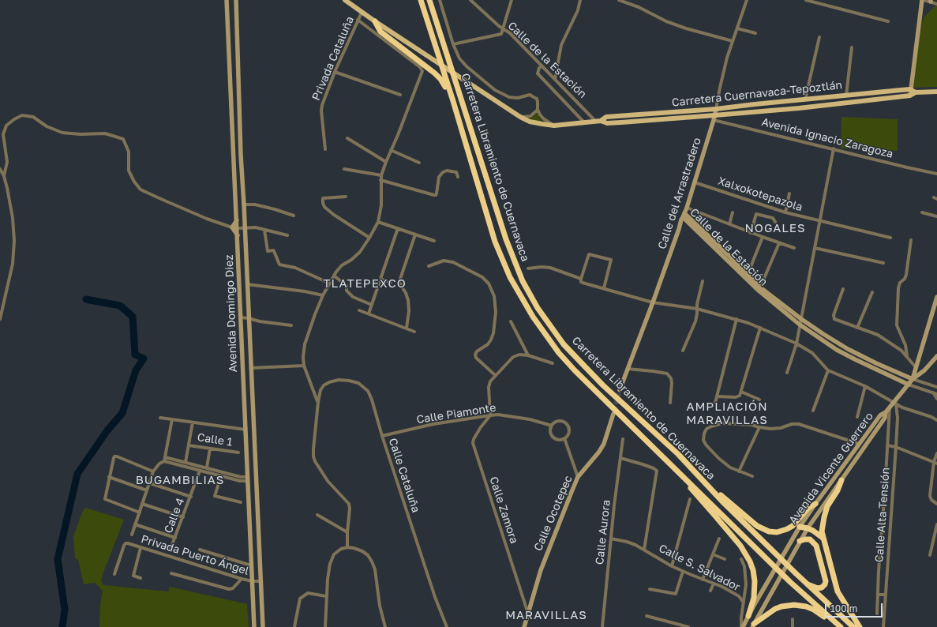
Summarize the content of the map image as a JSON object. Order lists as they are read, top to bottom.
{
  "streets": {
    "highway": ["Carretera Libramiento de Cuernavaca"],
    "main road": [
      "Calle de la Estación",
      "Carretera Cuernavaca-Tepoztlán",
      "Calle del Arrastradero",
      "Avenida Domingo Diez",
      "Avenida Vicente Guerrero",
      "Calle Ocotepec"
    ],
    "street": [
      "Privada Cataluña",
      "Avenida Ignacio Zaragoza",
      "Xalxokotepazola",
      "Calle Piamonte",
      "Calle 1",
      "Calle Cataluña",
      "Calle Zamora",
      "Calle Alta Tensión",
      "Calle 4",
      "Calle Aurora",
      "Privada Puerto Ángel",
      "Calle S. Salvador"
    ]
  },
  "crossings": [
    ["Calle de la Estación", "Carretera Cuernavaca-Tepoztlán"],
    ["Calle de la Estación", "Calle del Arrastradero"],
    ["Carretera Cuernavaca-Tepoztlán", "Avenida Ignacio Zaragoza"],
    ["Carretera Cuernavaca-Tepoztlán", "Calle del Arrastradero"],
    ["Avenida Ignacio Zaragoza", "Calle del Arrastradero"],
    ["Calle del Arrastradero", "Xalxokotepazola"],
    ["Avenida Domingo Diez", "Privada Puerto Ángel"],
    ["Calle Piamonte", "Calle Cataluña"],
    ["Calle Piamonte", "Calle Zamora"],
    ["Calle Zamora", "Calle Ocotepec"],
    ["Calle Aurora", "Calle S. Salvador"]
  ],
  "districts": [
    "NOGALES",
    "TLATEPEXCO",
    "AMPLIACIÓN MARAVILLAS",
    "BUGAMBILIAS",
    "MARAVILLAS"
  ],
  "scale_bar": "100 m"
}
